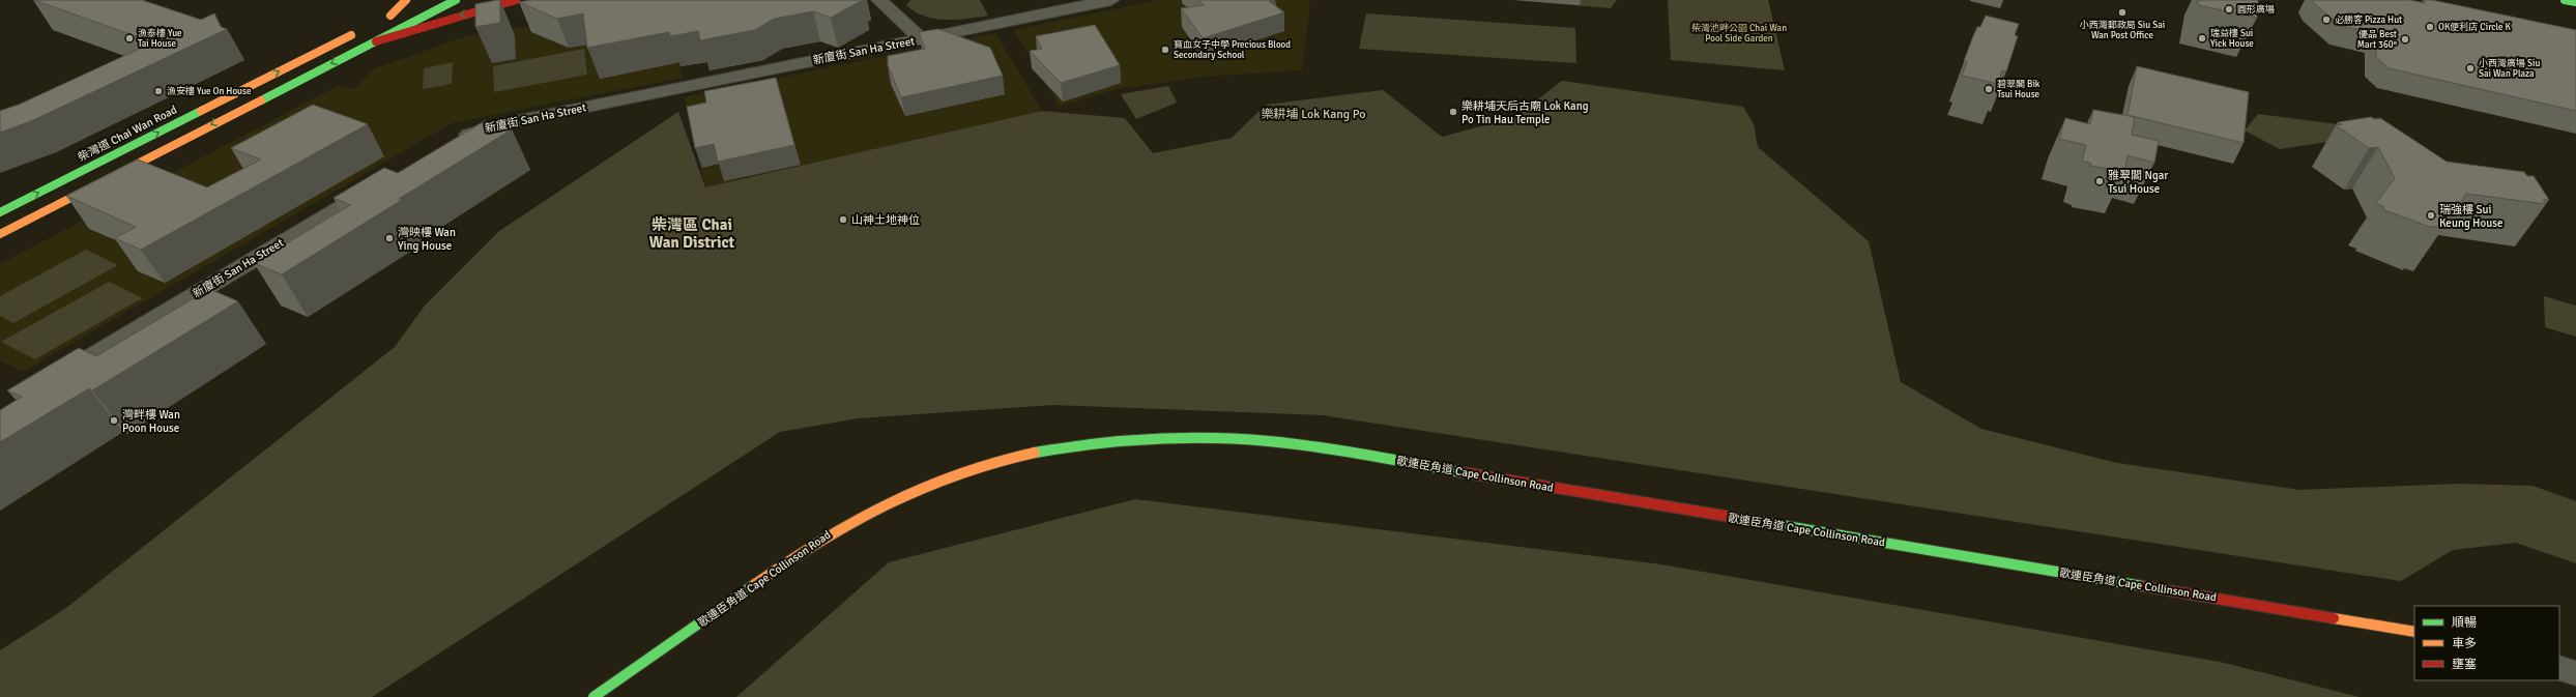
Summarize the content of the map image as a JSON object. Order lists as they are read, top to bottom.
{
  "streets": {
    "street": ["新廈街 San Ha Street", "柴灣道 Chai Wan Road", "歌連臣角道 Cape Collinson Road"]
  },
  "districts": ["樂耕埔 Lok Kang Po", "柴灣區 Chai Wan District"],
  "parks": ["柴灣池畔公園 Chai Wan Pool Side Garden"],
  "places": [
    "圓形廣場",
    "小西灣郵政局 Siu Sai Wan Post Office",
    "必勝客 Pizza Hut",
    "OK便利店 Circle K",
    "漁泰樓 Yue Tai House",
    "瑞益樓 Sui Yick House",
    "優品 Best Mart 360°",
    "寶血女子中學 Precious Blood Secondary School",
    "小西灣廣場 Siu Sai Wan Plaza",
    "碧翠閣 Bik Tsui House",
    "漁安樓 Yue On House",
    "樂耕埔天后古廟 Lok Kang Po Tin Hau Temple",
    "雅翠閣 Ngar Tsui House",
    "瑞強樓 Sui Keung House",
    "山神土地神位",
    "灣映樓 Wan Ying House",
    "灣畔樓 Wan Poon House"
  ],
  "legend": ["順暢", "車多", "壅塞"]
}
